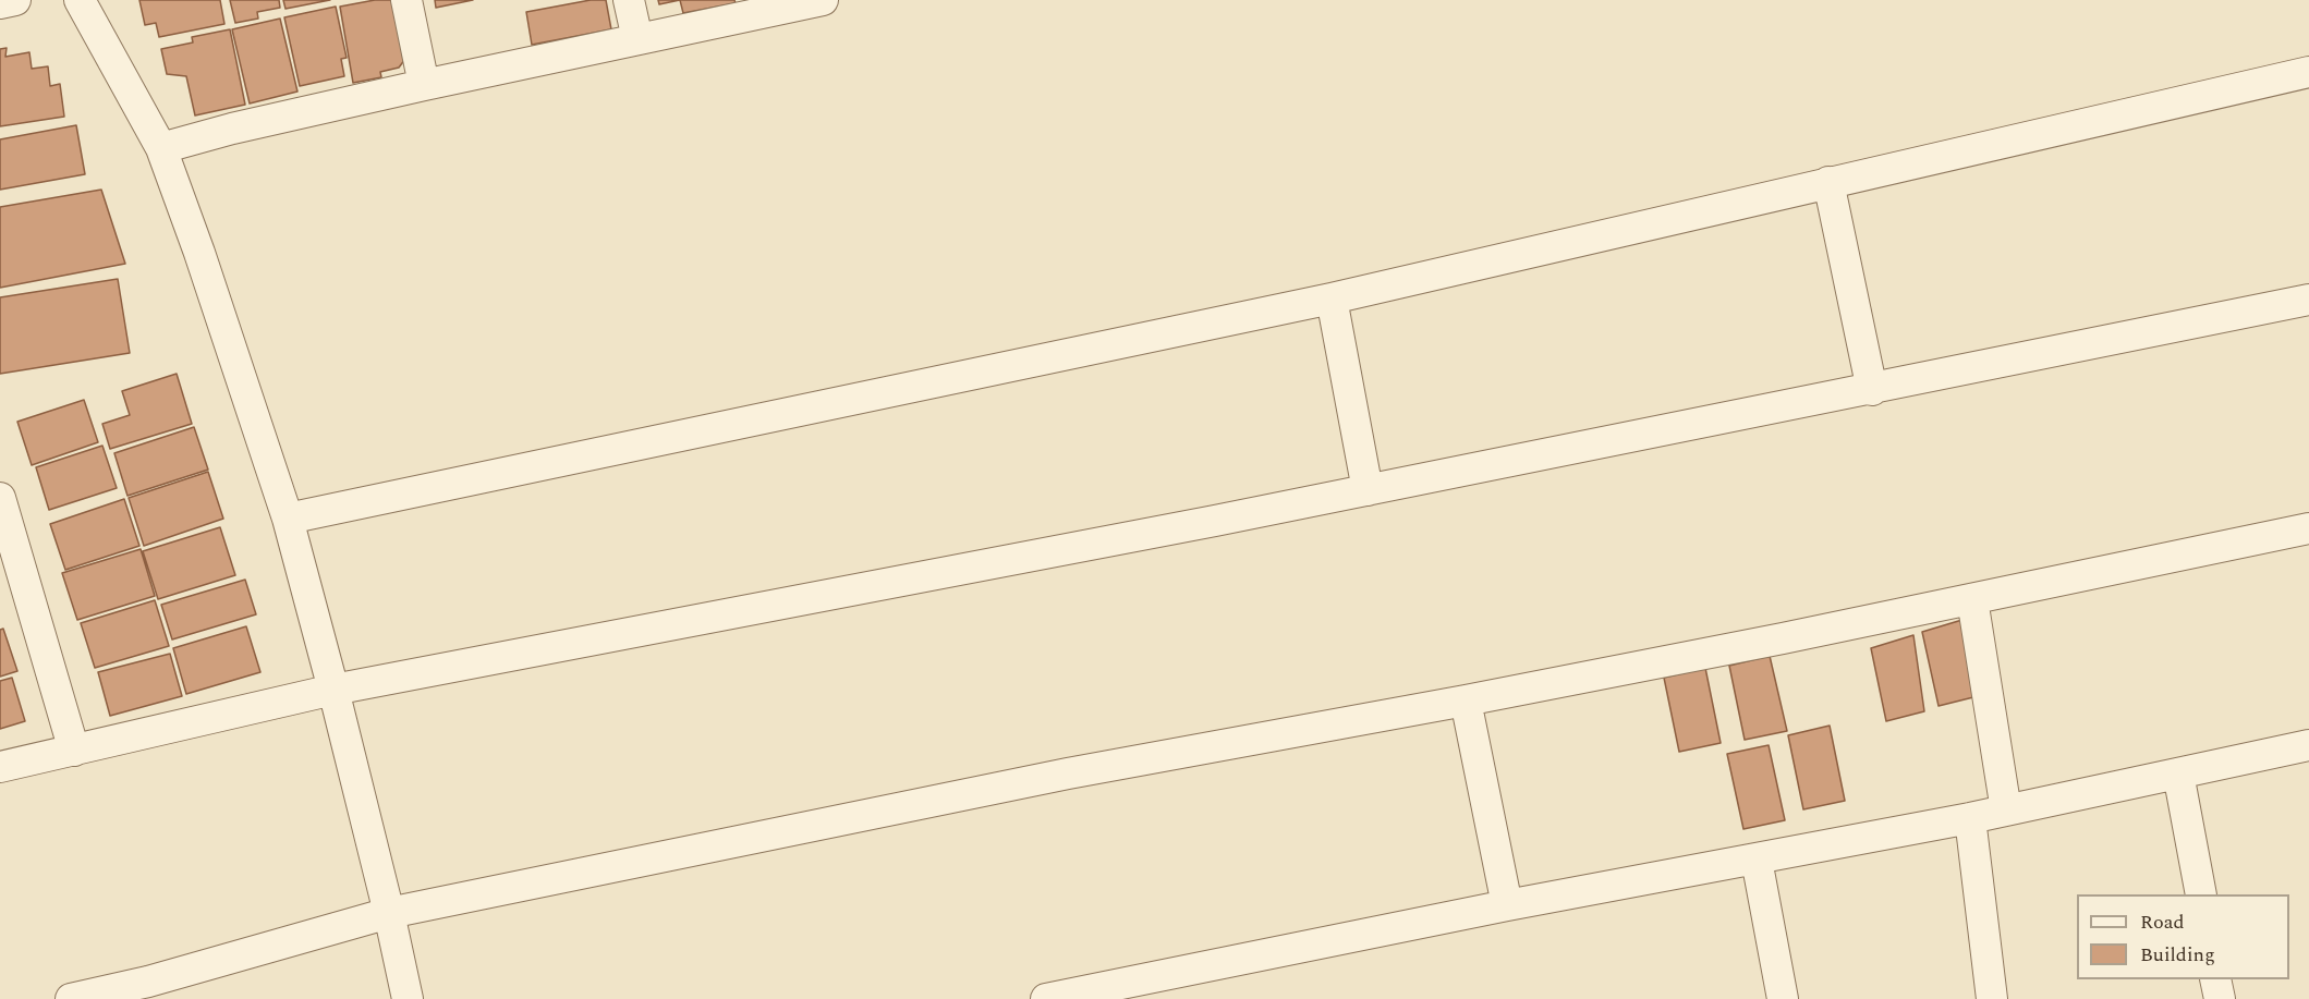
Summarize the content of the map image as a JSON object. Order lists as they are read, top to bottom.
{
  "legend": ["Road", "Building"]
}
